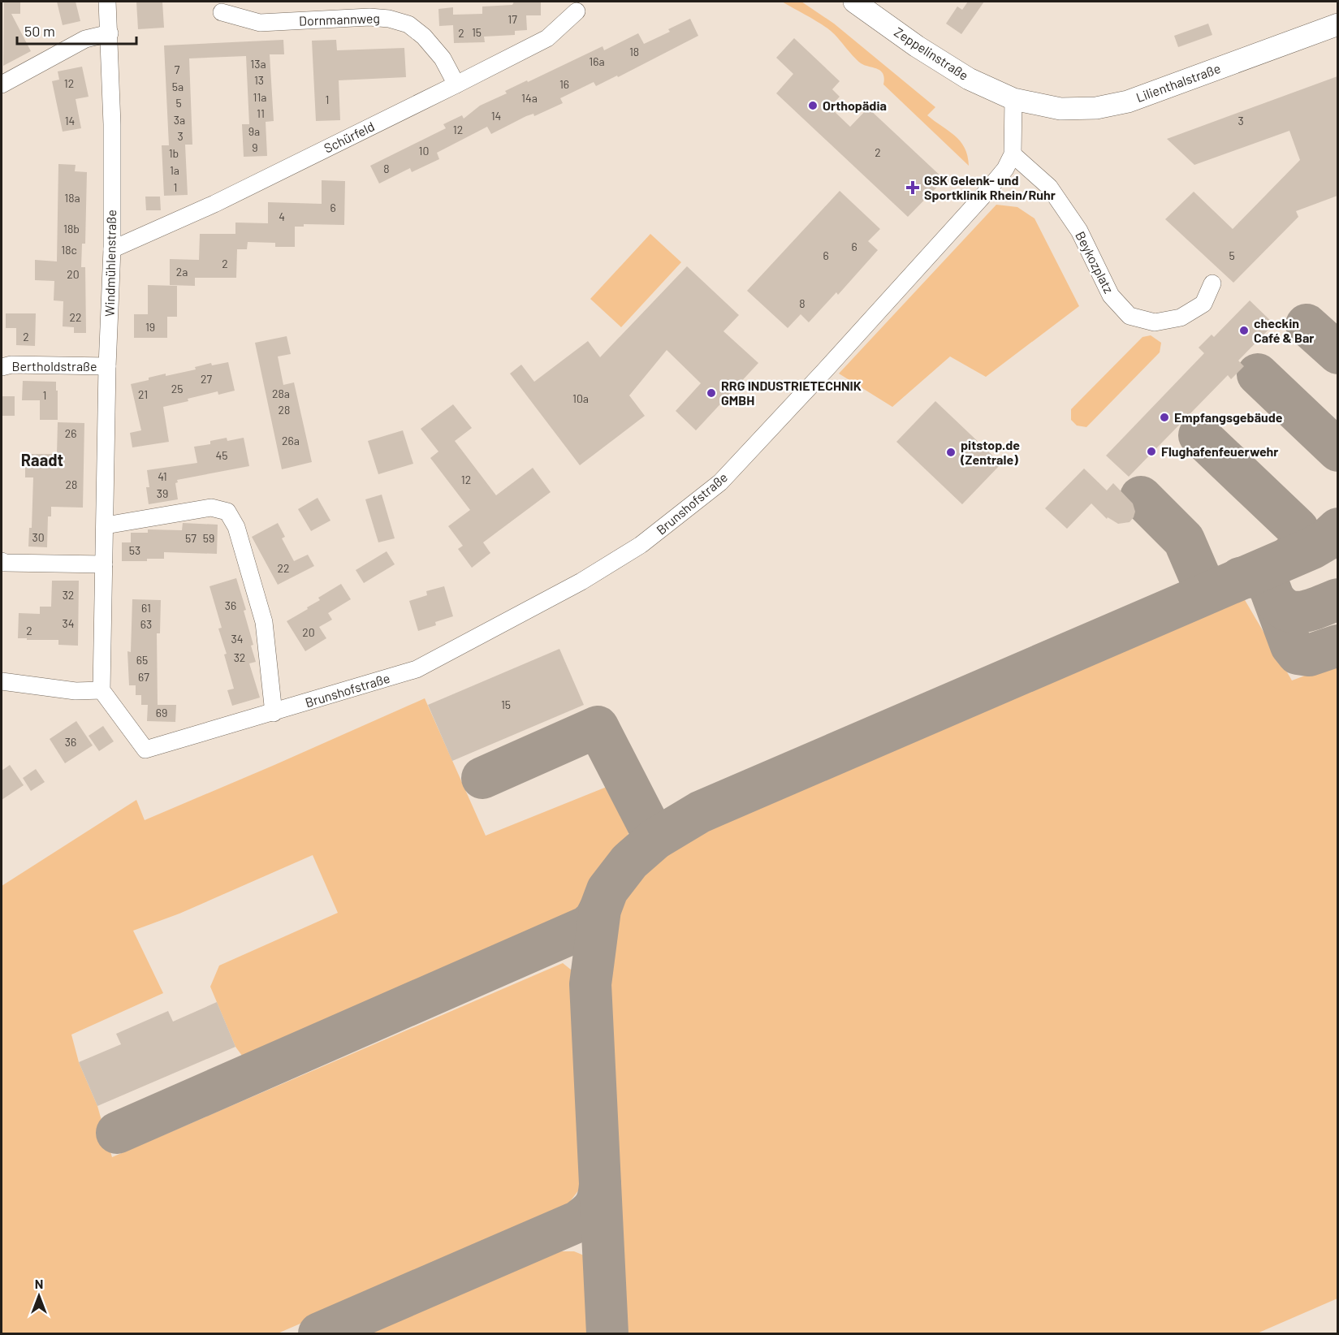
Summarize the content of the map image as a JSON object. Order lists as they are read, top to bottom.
{
  "streets": {
    "main road": ["Zeppelinstraße", "Lilienthalstraße"],
    "street": [
      "Dornmannweg",
      "Schürfeld",
      "Beykozplatz",
      "Windmühlenstraße",
      "Bertholdstraße",
      "Brunshofstraße"
    ]
  },
  "crossings": [
    ["Dornmannweg", "Schürfeld"],
    ["Zeppelinstraße", "Lilienthalstraße"],
    ["Schürfeld", "Windmühlenstraße"],
    ["Beykozplatz", "Brunshofstraße"],
    ["Windmühlenstraße", "Bertholdstraße"],
    ["Windmühlenstraße", "Brunshofstraße"]
  ],
  "districts": ["Raadt"],
  "places": {
    "other": [
      "Orthopädia",
      "checkin Café & Bar",
      "RRG INDUSTRIETECHNIK GMBH",
      "Empfangsgebäude",
      "Flughafenfeuerwehr",
      "pitstop.de (Zentrale)"
    ],
    "health": ["GSK Gelenk- und Sportklinik Rhein/Ruhr"]
  },
  "house_numbers": [
    "17",
    "15",
    "2",
    "18",
    "16a",
    "13a",
    "7",
    "13",
    "12",
    "16",
    "5a",
    "11a",
    "14a",
    "1",
    "5",
    "11",
    "14",
    "3a",
    "14",
    "3",
    "12",
    "9a",
    "3",
    "9",
    "10",
    "2",
    "1b",
    "8",
    "1a",
    "1",
    "18a",
    "6",
    "4",
    "18b",
    "6",
    "18c",
    "6",
    "5",
    "2",
    "2a",
    "20",
    "8",
    "22",
    "19",
    "2",
    "27",
    "25",
    "28a",
    "21",
    "1",
    "10a",
    "28",
    "26",
    "26a",
    "45",
    "41",
    "12",
    "28",
    "39",
    "30",
    "57",
    "59",
    "53",
    "22",
    "32",
    "36",
    "61",
    "34",
    "63",
    "2",
    "20",
    "34",
    "32",
    "65",
    "67",
    "15",
    "69",
    "36"
  ],
  "scale_bar": "50 m",
  "north": "top"
}
